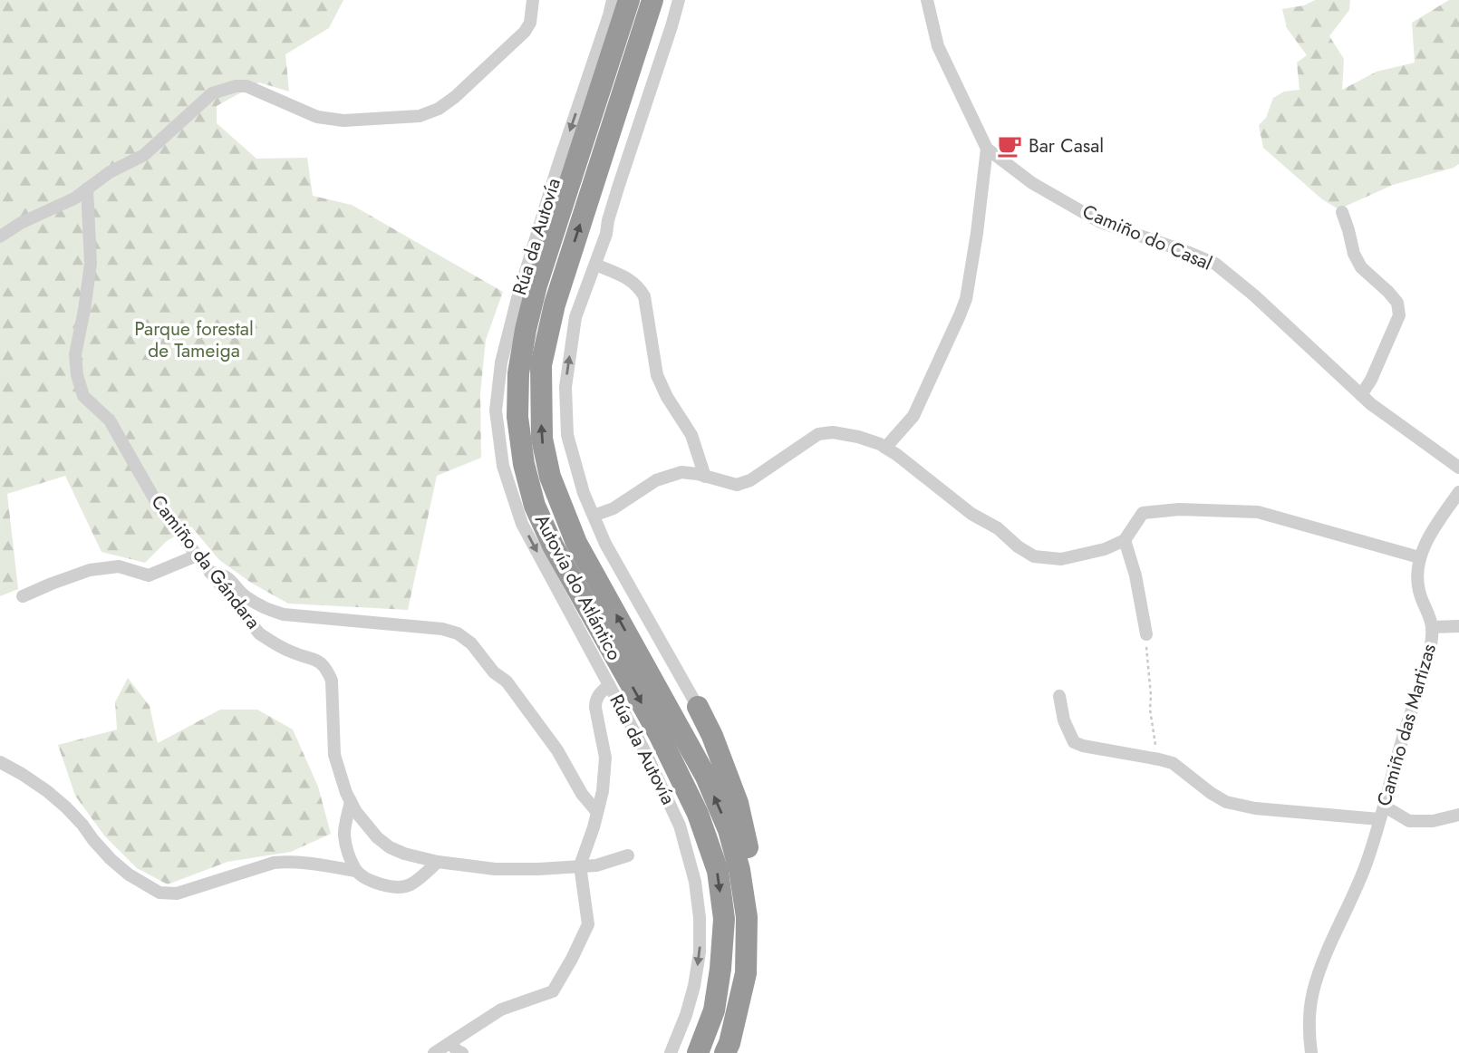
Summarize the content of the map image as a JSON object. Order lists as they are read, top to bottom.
{
  "streets": {
    "highway": ["Autovía do Atlántico"],
    "street": [
      "Rúa da Autovía",
      "Camiño do Casal",
      "Camiño da Gándara",
      "Camiño das Martizas"
    ]
  },
  "parks": ["Parque forestal de Tameiga"],
  "places": {
    "cafe": ["Bar Casal"]
  }
}
